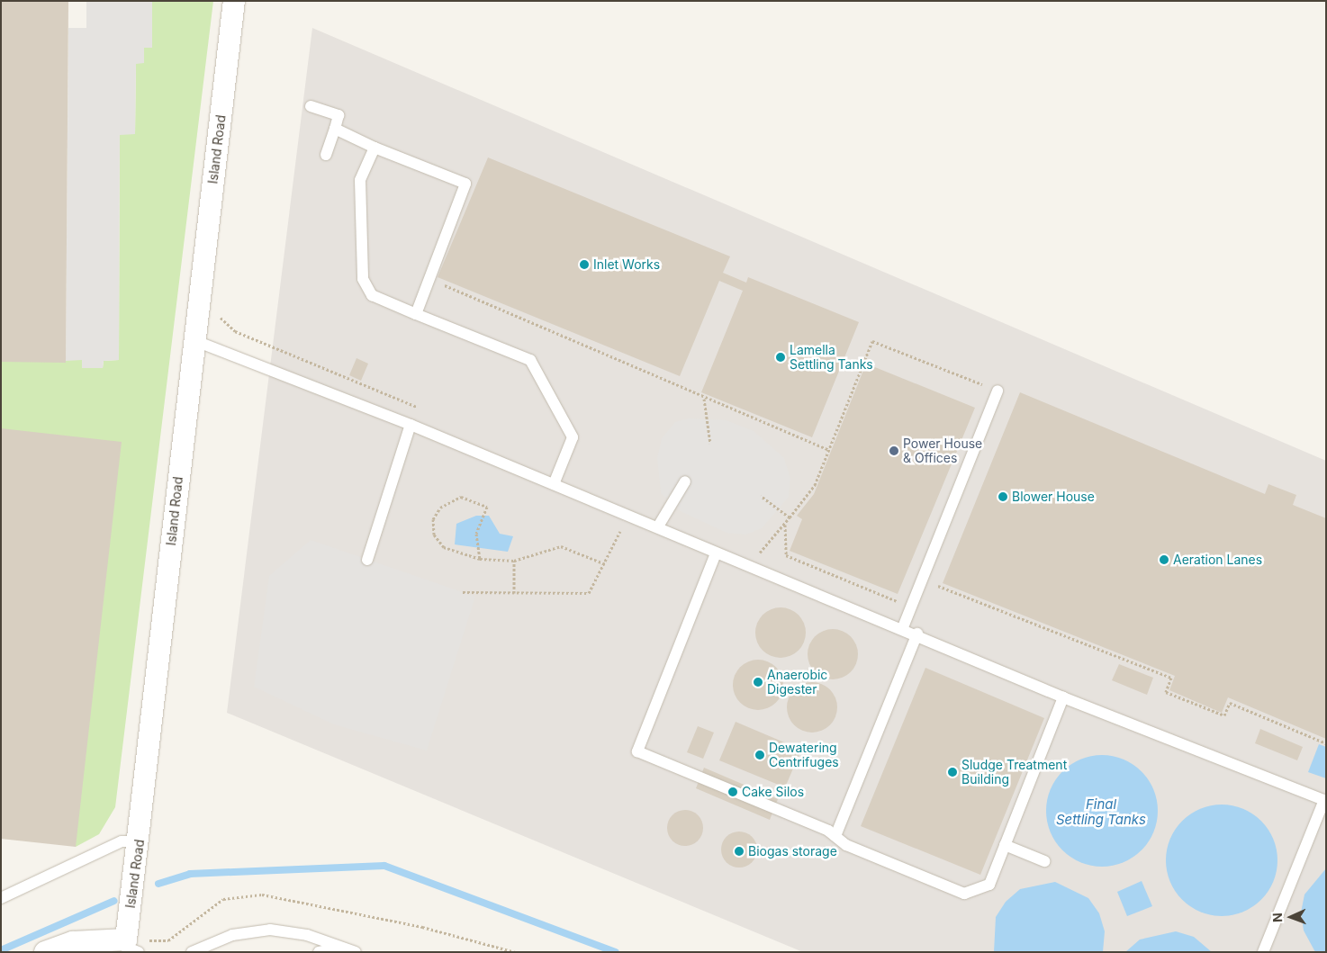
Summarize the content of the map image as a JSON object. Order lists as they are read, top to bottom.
{
  "streets": {
    "street": ["Island Road"]
  },
  "water": ["Final Settling Tanks"],
  "places": [
    "Inlet Works",
    "Lamella Settling Tanks",
    "Power House & Offices",
    "Blower House",
    "Aeration Lanes",
    "Anaerobic Digester",
    "Dewatering Centrifuges",
    "Sludge Treatment Building",
    "Cake Silos",
    "Biogas storage"
  ],
  "north": "left"
}
